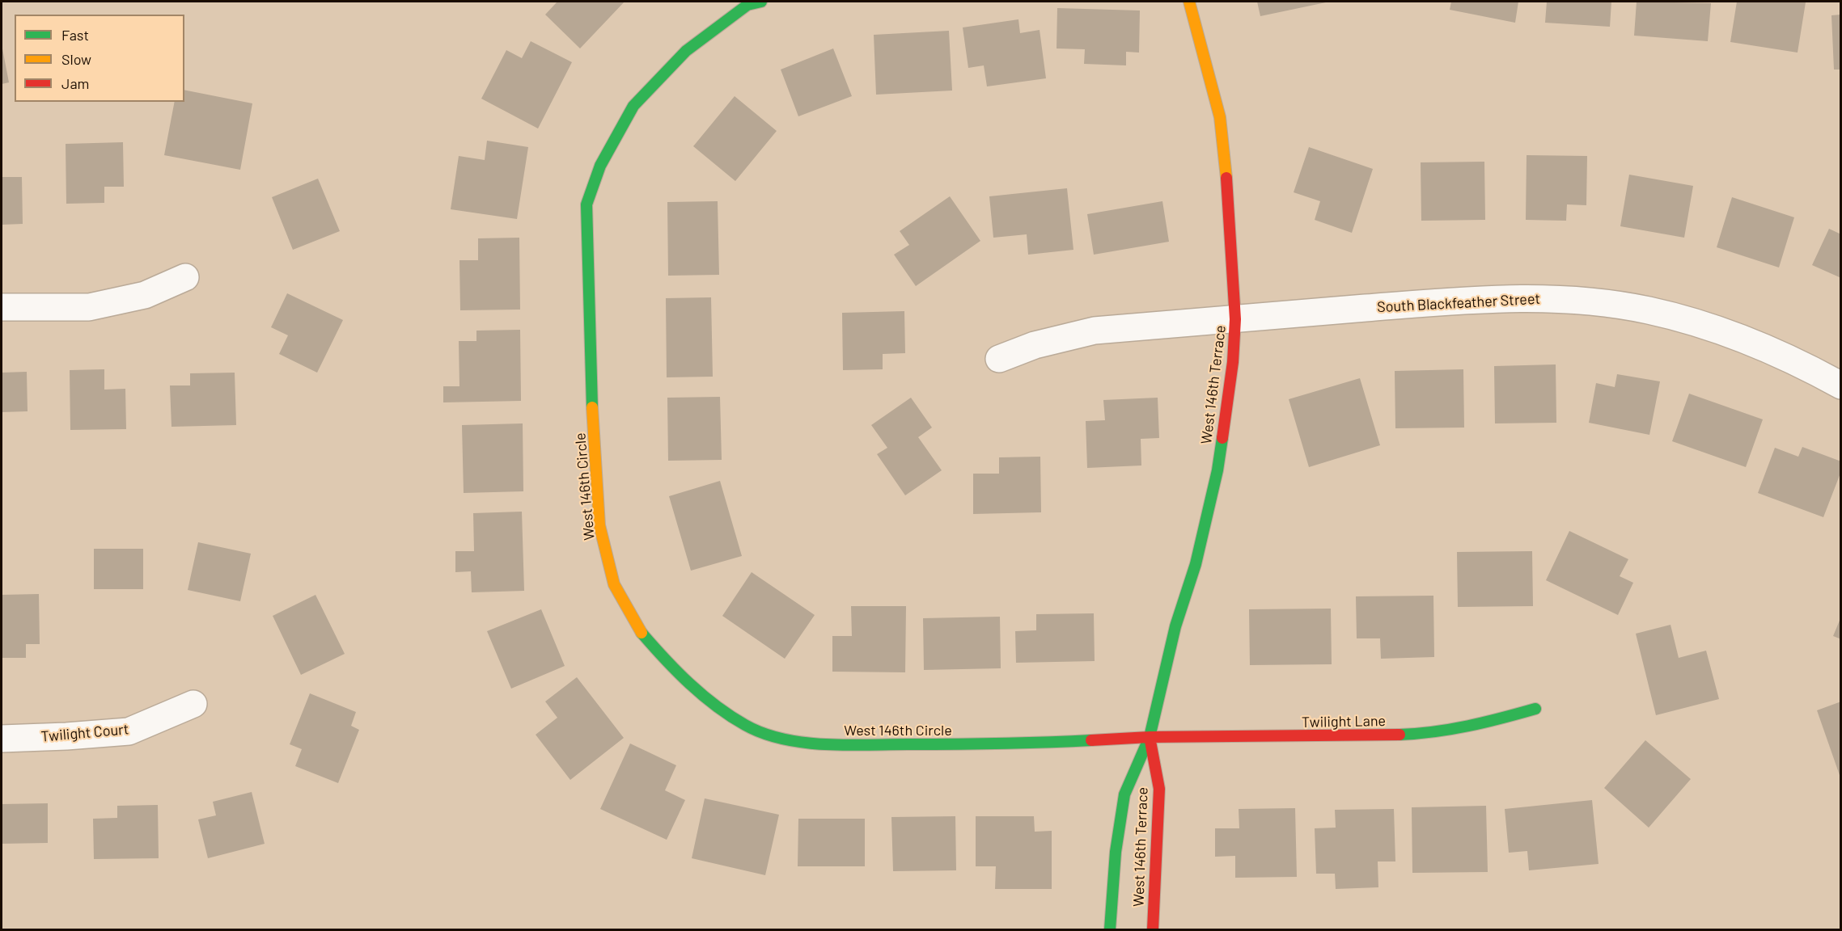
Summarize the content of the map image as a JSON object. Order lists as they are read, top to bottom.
{
  "streets": {
    "street": [
      "South Blackfeather Street",
      "West 146th Terrace",
      "West 146th Circle",
      "Twilight Lane",
      "Twilight Court"
    ]
  },
  "crossings": [
    ["South Blackfeather Street", "West 146th Terrace"],
    ["West 146th Terrace", "West 146th Circle"],
    ["West 146th Terrace", "Twilight Lane"],
    ["West 146th Circle", "Twilight Lane"]
  ],
  "legend": ["Fast", "Slow", "Jam"]
}
